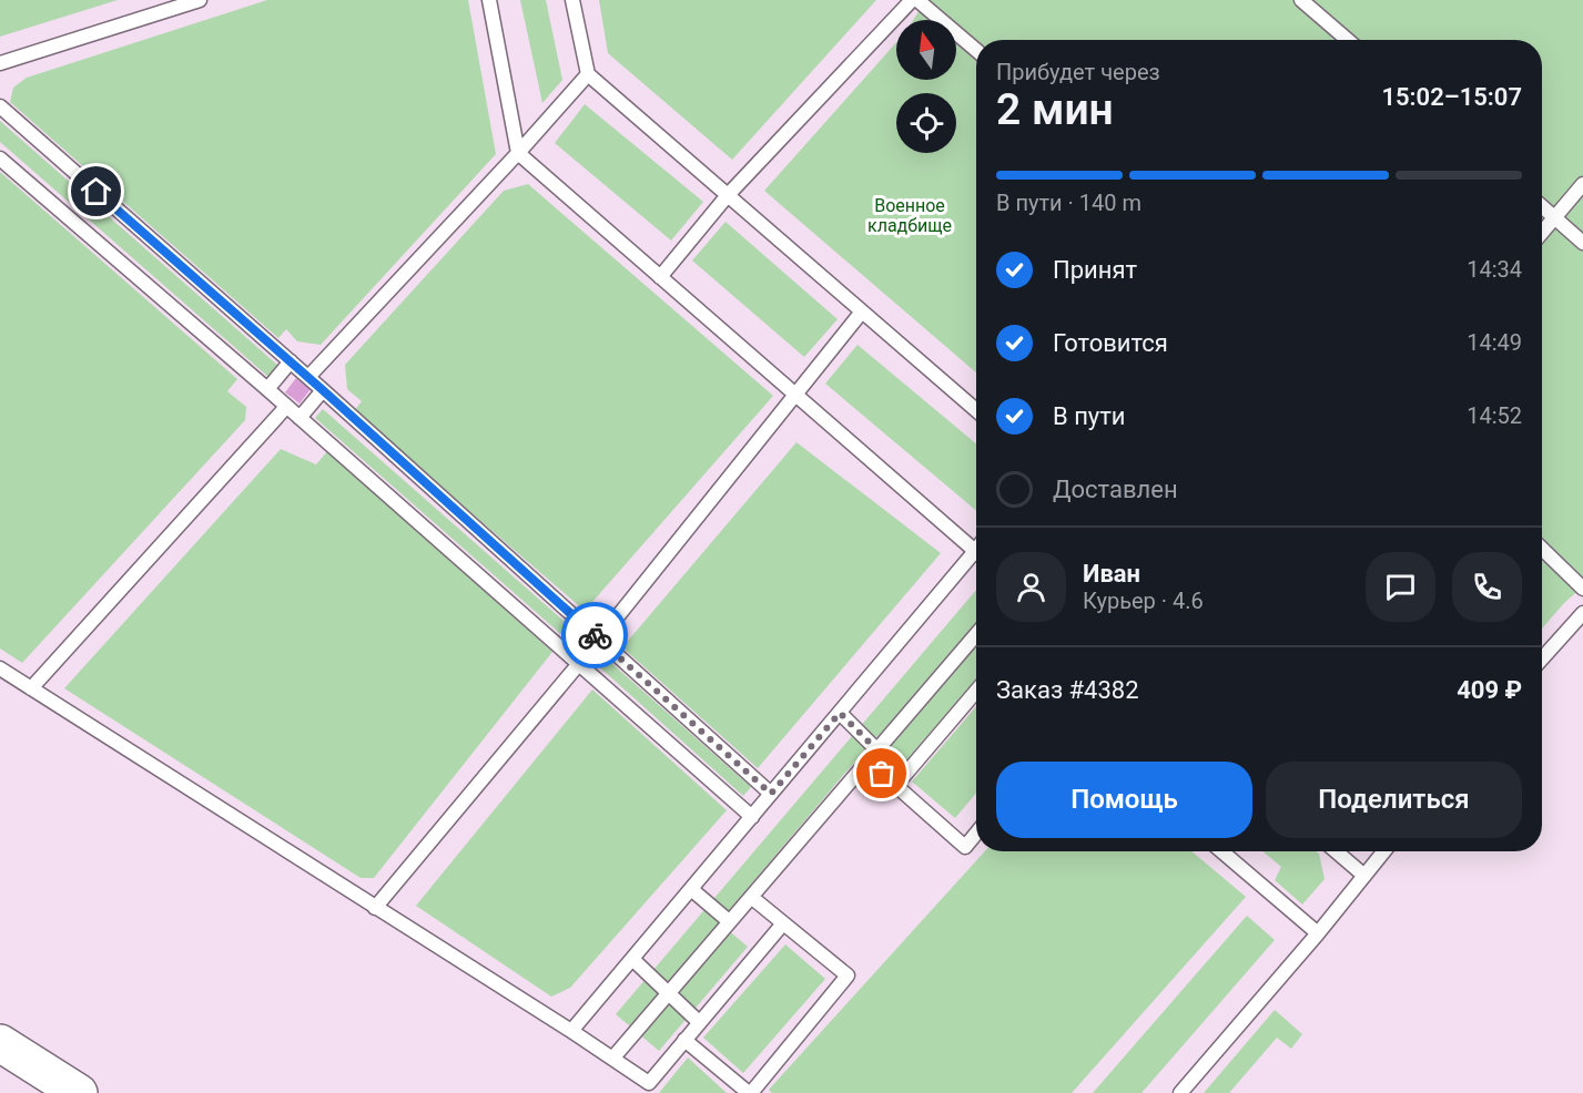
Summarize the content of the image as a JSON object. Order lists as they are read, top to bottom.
{
  "parks": ["Военное кладбище"],
  "north": "top",
  "page": {
    "heading": ["2 мин", "Прибудет через", "15:02–15:07"],
    "panel": [
      "Иван",
      "Курьер · 4.6",
      "Заказ #4382",
      "409 ₽"
    ],
    "bar": "В пути · 140 m",
    "list": [
      ["Принят", "14:34"],
      ["Готовится", "14:49"],
      ["В пути", "14:52"],
      "Доставлен"
    ],
    "buttons": ["Помощь", "Поделиться"]
  }
}
